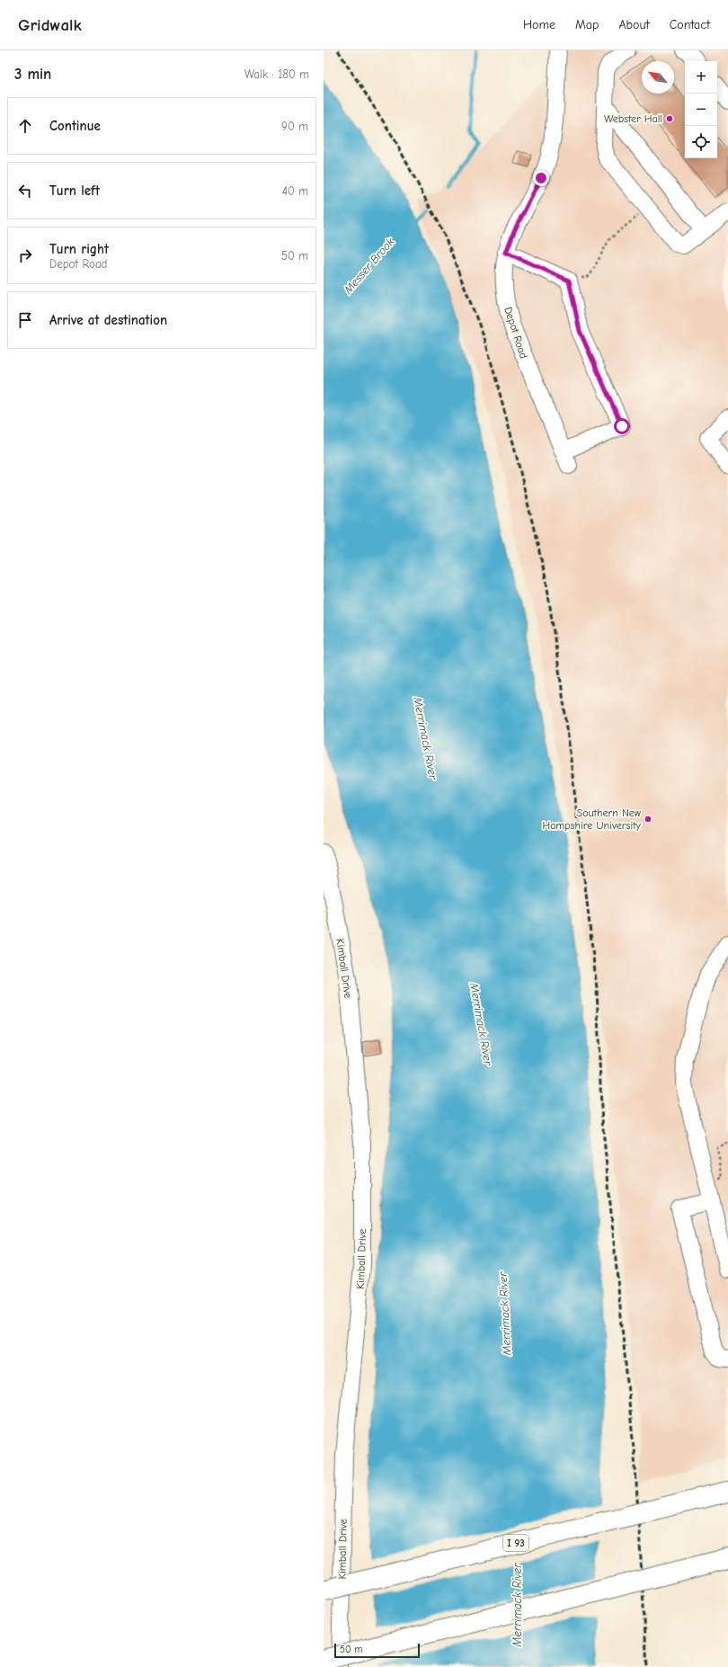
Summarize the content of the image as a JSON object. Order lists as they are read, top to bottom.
{
  "streets": {
    "highway": ["I 93"],
    "street": ["Depot Road", "Kimball Drive"]
  },
  "water": ["Messer Brook", "Merrimack River"],
  "places": ["Webster Hall", "Southern New Hampshire University"],
  "scale_bar": "50 m",
  "north": "top left",
  "page": {
    "header": "Gridwalk",
    "nav": [
      "Home",
      "Map",
      "About",
      "Contact"
    ],
    "heading": ["3 min", "Walk · 180 m"],
    "map_buttons": ["+", "−"],
    "list": [
      ["Continue", "90 m"],
      ["Turn left", "40 m"],
      ["Turn right", "Depot Road", "50 m"],
      "Arrive at destination"
    ],
    "scale": "50 m"
  }
}
